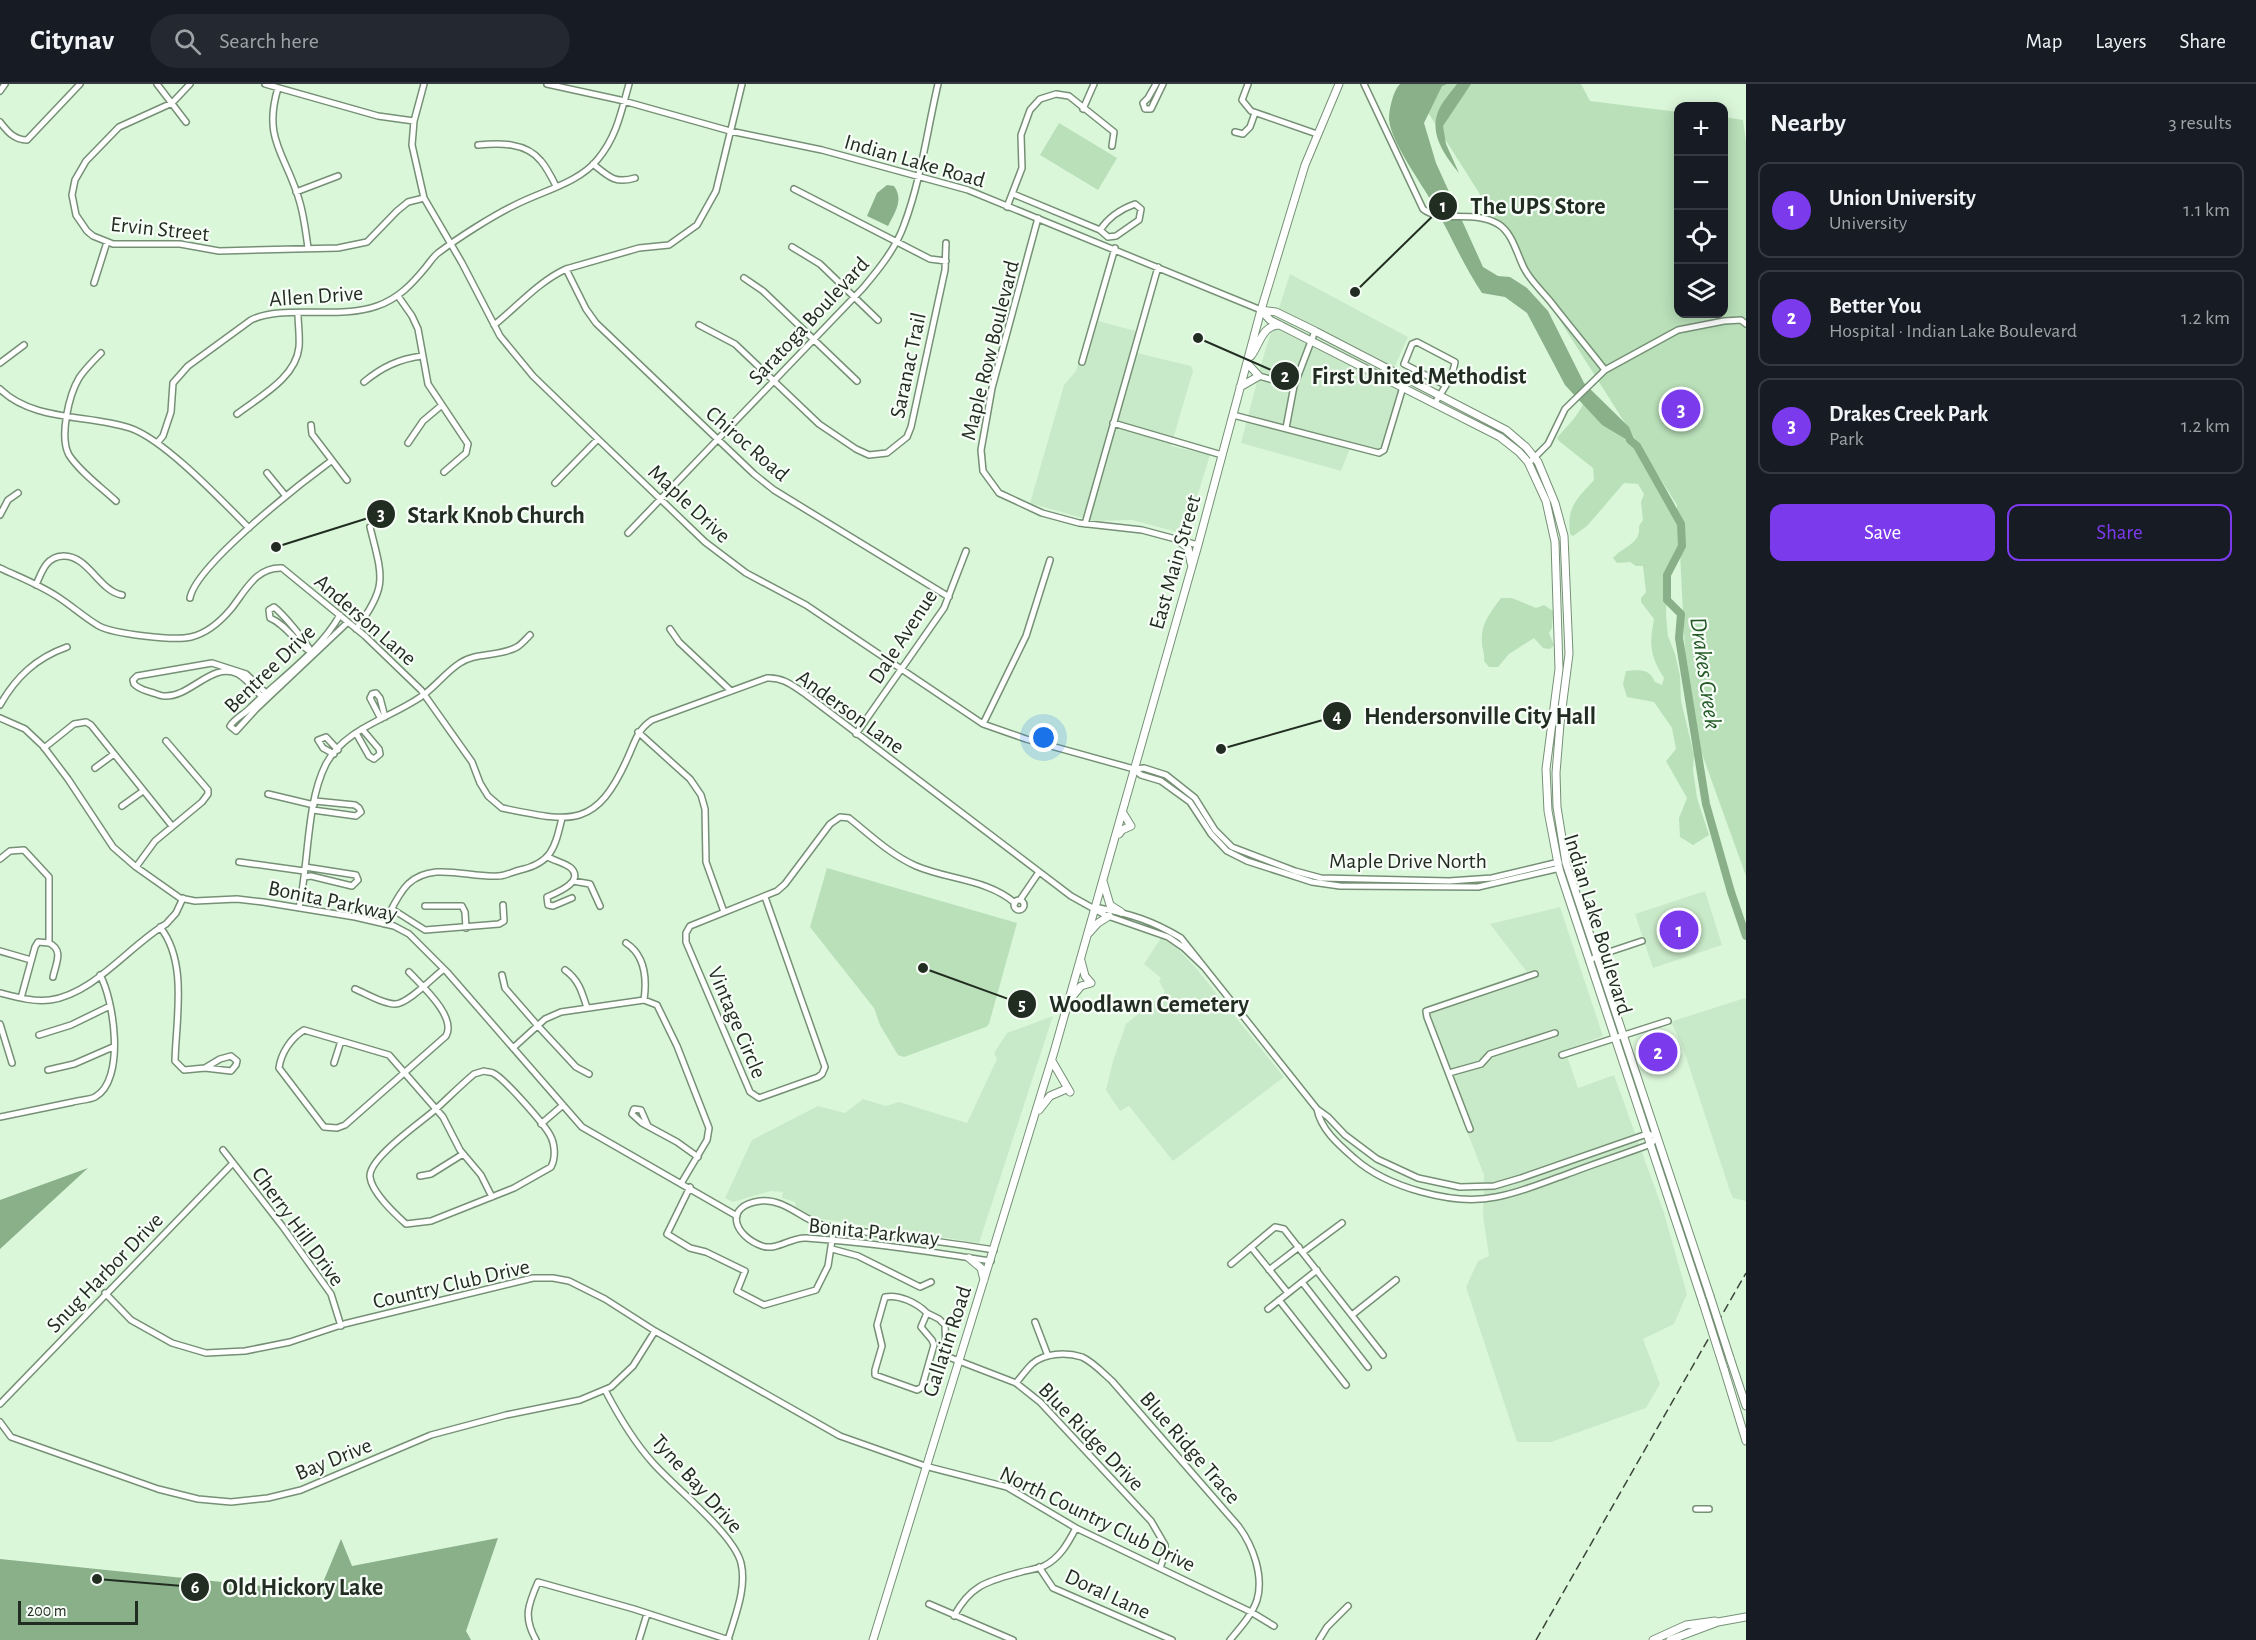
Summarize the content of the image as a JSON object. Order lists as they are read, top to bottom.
{
  "streets": {
    "main road": ["East Main Street", "Indian Lake Boulevard", "Gallatin Road"],
    "street": [
      "Indian Lake Road",
      "Ervin Street",
      "Allen Drive",
      "Saratoga Boulevard",
      "Maple Row Boulevard",
      "Saranac Trail",
      "Chiroc Road",
      "Maple Drive",
      "Anderson Lane",
      "Dale Avenue",
      "Bentree Drive",
      "Maple Drive North",
      "Bonita Parkway",
      "Vintage Circle",
      "Cherry Hill Drive",
      "Snug Harbor Drive",
      "Country Club Drive",
      "Blue Ridge Drive",
      "Blue Ridge Trace",
      "Bay Drive",
      "Tyne Bay Drive",
      "North Country Club Drive",
      "Doral Lane"
    ]
  },
  "crossings": [
    ["Indian Lake Road", "Allen Drive"],
    ["Indian Lake Road", "Saratoga Boulevard"],
    ["Indian Lake Road", "Maple Row Boulevard"],
    ["Indian Lake Road", "East Main Street"],
    ["Indian Lake Road", "Indian Lake Boulevard"],
    ["Ervin Street", "Maple Drive"],
    ["Allen Drive", "Maple Drive"],
    ["Saratoga Boulevard", "Saranac Trail"],
    ["Saratoga Boulevard", "Chiroc Road"],
    ["Saratoga Boulevard", "Maple Drive"],
    ["Maple Row Boulevard", "East Main Street"],
    ["Chiroc Road", "Dale Avenue"],
    ["Maple Drive", "East Main Street"],
    ["Maple Drive", "Dale Avenue"],
    ["Maple Drive", "Maple Drive North"],
    ["East Main Street", "Anderson Lane"],
    ["East Main Street", "Maple Drive North"],
    ["East Main Street", "Indian Lake Boulevard"],
    ["East Main Street", "Gallatin Road"],
    ["Anderson Lane", "Dale Avenue"],
    ["Anderson Lane", "Bentree Drive"],
    ["Anderson Lane", "Vintage Circle"],
    ["Maple Drive North", "Indian Lake Boulevard"],
    ["Bonita Parkway", "Gallatin Road"],
    ["Cherry Hill Drive", "Snug Harbor Drive"],
    ["Cherry Hill Drive", "Country Club Drive"],
    ["Snug Harbor Drive", "Country Club Drive"],
    ["Country Club Drive", "Gallatin Road"],
    ["Country Club Drive", "Bay Drive"],
    ["Country Club Drive", "North Country Club Drive"],
    ["Gallatin Road", "Blue Ridge Drive"],
    ["Gallatin Road", "North Country Club Drive"],
    ["Blue Ridge Drive", "North Country Club Drive"],
    ["Blue Ridge Trace", "North Country Club Drive"],
    ["Bay Drive", "Tyne Bay Drive"]
  ],
  "water": ["Drakes Creek"],
  "places": [
    "The UPS Store",
    "First United Methodist",
    "Stark Knob Church",
    "Hendersonville City Hall",
    "Woodlawn Cemetery",
    "Old Hickory Lake"
  ],
  "scale_bar": "200 m",
  "page": {
    "header": "Citynav",
    "search": "Search here",
    "nav": ["Map", "Layers", "Share"],
    "heading": ["Nearby", "3 results"],
    "map_buttons": ["+", "−"],
    "list": [
      {
        "mark": "1",
        "name": "Union University",
        "note": "University",
        "value": "1.1 km"
      },
      {
        "mark": "2",
        "name": "Better You",
        "note": "Hospital · Indian Lake Boulevard",
        "value": "1.2 km"
      },
      {
        "mark": "3",
        "name": "Drakes Creek Park",
        "note": "Park",
        "value": "1.2 km"
      }
    ],
    "pins": ["3", "1", "2"],
    "buttons": ["Save", "Share"],
    "scale": "200 m"
  }
}
